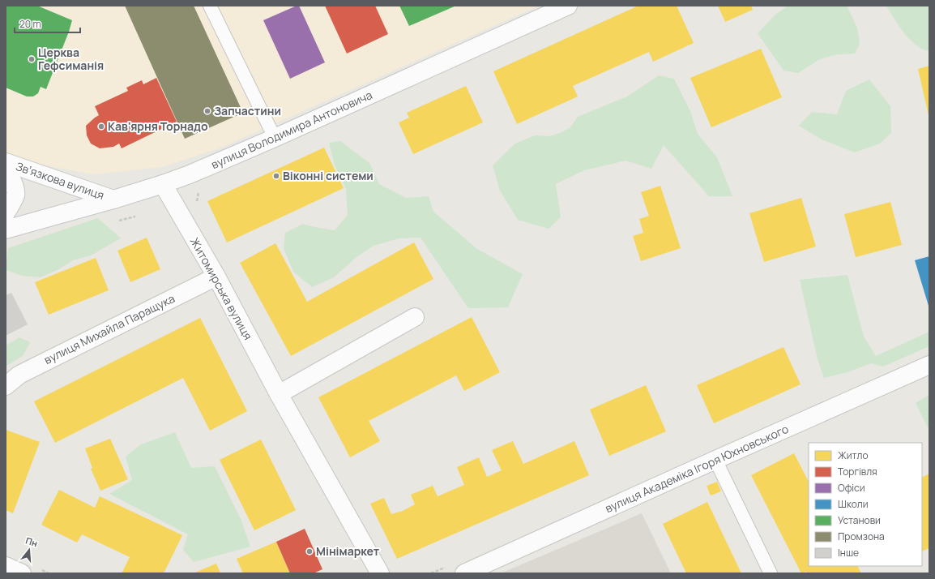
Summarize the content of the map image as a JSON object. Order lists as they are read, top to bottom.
{
  "streets": {
    "street": [
      "вулиця Володимира Антоновича",
      "Звʼязкова вулиця",
      "Житомирська вулиця",
      "вулиця Михайла Паращука",
      "вулиця Академіка Ігоря Юхновського"
    ]
  },
  "crossings": [
    ["вулиця Володимира Антоновича", "Звʼязкова вулиця"],
    ["вулиця Володимира Антоновича", "Житомирська вулиця"],
    ["Житомирська вулиця", "вулиця Михайла Паращука"]
  ],
  "places": [
    "Церква Гефсиманія",
    "Запчастини",
    "Кав'ярня Торнадо",
    "Віконні системи",
    "Мінімаркет"
  ],
  "legend": [
    "Житло",
    "Торгівля",
    "Офіси",
    "Школи",
    "Установи",
    "Промзона",
    "Інше"
  ],
  "scale_bar": "20 m",
  "north": "top"
}
